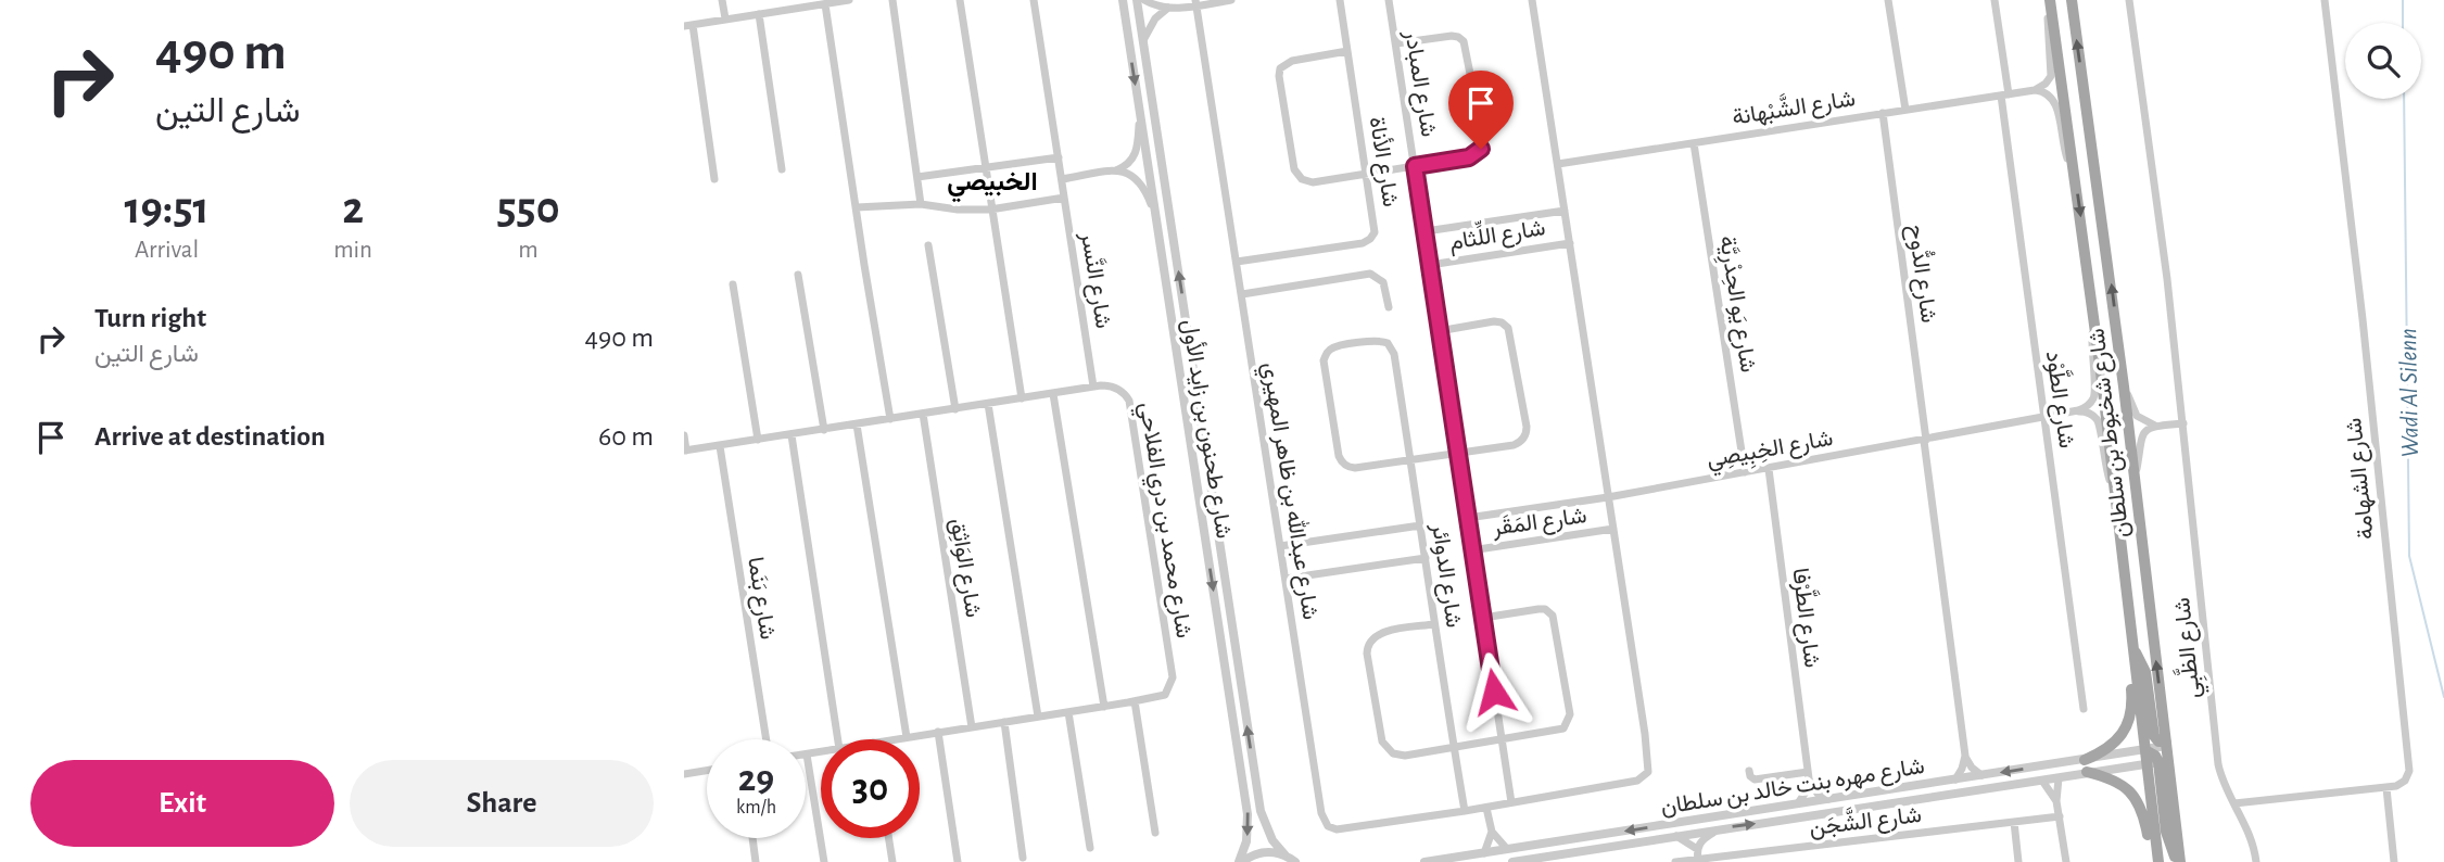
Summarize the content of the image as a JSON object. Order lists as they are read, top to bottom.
{
  "streets": {
    "main road": ["شارع شخبوط بن سلطان"],
    "street": [
      "شارع المبادر",
      "شارع الشَّبْهانة",
      "شارع الأناة",
      "شارع اللِّثام",
      "شارع الدُّوح",
      "شارع النَّسر",
      "شارع يَو الحِدْرِيَّة",
      "شارع الطَّوْد",
      "شارع طحنون بن زايد الأول",
      "شارع الخِبِيصِي",
      "شارع الشهامة",
      "شارع عبدالله بن ظاهر المهيري",
      "شارع محمد بن دري الفلاحي",
      "شارع المَقَر",
      "شارع الوَاثِق",
      "شارع الدوائر",
      "شارع بَنَما",
      "شارع الطَّرْفا",
      "شارع الظَّبِي",
      "شارع مهره بنت خالد بن سلطان",
      "شارع الشَّجَن"
    ]
  },
  "crossings": [
    ["شارع المبادر", "شارع اللِّثام"],
    ["شارع المبادر", "شارع الخِبِيصِي"],
    ["شارع المبادر", "شارع عبدالله بن ظاهر المهيري"],
    ["شارع المبادر", "شارع المَقَر"],
    ["شارع الشَّبْهانة", "شارع الدُّوح"],
    ["شارع الشَّبْهانة", "شارع يَو الحِدْرِيَّة"],
    ["شارع الشَّبْهانة", "شارع الطَّوْد"],
    ["شارع الشَّبْهانة", "شارع عبدالله بن ظاهر المهيري"],
    ["شارع الأناة", "شارع عبدالله بن ظاهر المهيري"],
    ["شارع اللِّثام", "شارع عبدالله بن ظاهر المهيري"],
    ["شارع الدُّوح", "شارع الخِبِيصِي"],
    ["شارع الدُّوح", "شارع مهره بنت خالد بن سلطان"],
    ["شارع النَّسر", "شارع محمد بن دري الفلاحي"],
    ["شارع يَو الحِدْرِيَّة", "شارع الخِبِيصِي"],
    ["شارع الطَّوْد", "شارع الخِبِيصِي"],
    ["شارع شخبوط بن سلطان", "شارع مهره بنت خالد بن سلطان"],
    ["شارع الخِبِيصِي", "شارع عبدالله بن ظاهر المهيري"],
    ["شارع الخِبِيصِي", "شارع الطَّرْفا"],
    ["شارع عبدالله بن ظاهر المهيري", "شارع المَقَر"],
    ["شارع عبدالله بن ظاهر المهيري", "شارع الدوائر"],
    ["شارع محمد بن دري الفلاحي", "شارع الوَاثِق"],
    ["شارع محمد بن دري الفلاحي", "شارع بَنَما"]
  ],
  "districts": ["الخبيصي"],
  "water": ["Wadi Al Silenn"],
  "page": {
    "turn": ["490 m", "شارع التين"],
    "eta": [
      "19:51",
      "Arrival",
      "2",
      "min",
      "550",
      "m"
    ],
    "list": [
      {
        "name": "Turn right",
        "note": "شارع التين",
        "value": "490 m"
      },
      {
        "name": "Arrive at destination",
        "value": "60 m"
      }
    ],
    "speed": "29 km/h",
    "limit": "30",
    "buttons": ["Exit", "Share"]
  }
}
